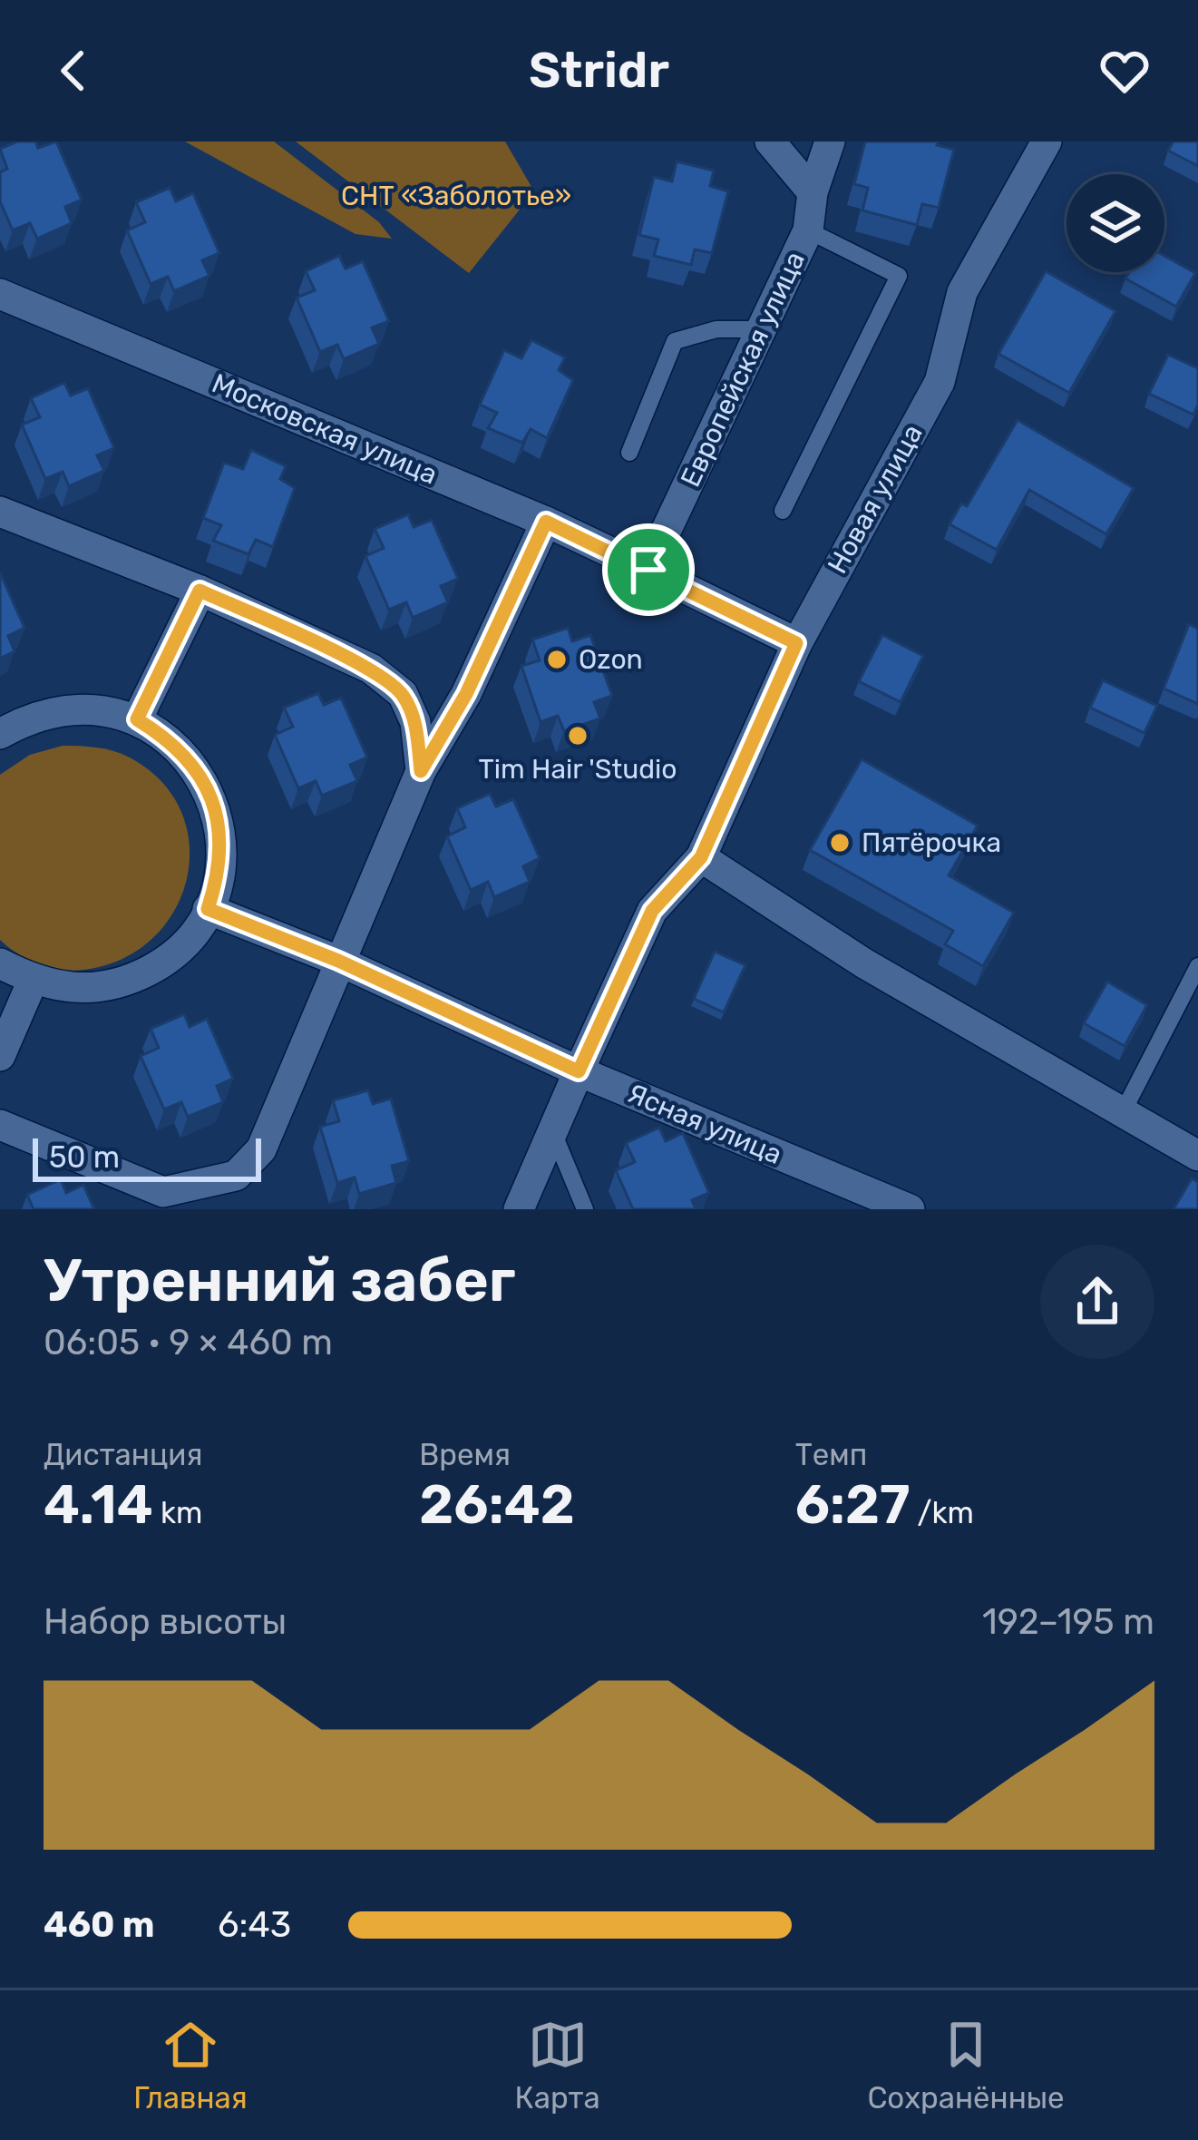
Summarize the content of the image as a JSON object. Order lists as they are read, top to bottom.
{
  "streets": {
    "street": [
      "Европейская улица",
      "Московская улица",
      "Новая улица",
      "Ясная улица"
    ]
  },
  "crossings": [
    ["Европейская улица", "Московская улица"],
    ["Новая улица", "Ясная улица"]
  ],
  "parks": ["СНТ «Заболотье»"],
  "places": ["Ozon", "Tim Hair 'Studio", "Пятёрочка"],
  "scale_bar": "50 m",
  "page": {
    "header": "Stridr",
    "scale": "50 m",
    "heading": ["Утренний забег", "06:05 · 9 × 460 m"],
    "stats": [
      ["Дистанция", "4.14 km"],
      ["Время", "26:42"],
      ["Темп", "6:27 /km"]
    ],
    "chart": ["Набор высоты", "192–195 m"],
    "list": [
      {
        "name": "460 m",
        "note": "6:43"
      }
    ],
    "tabs": ["Главная", "Карта", "Сохранённые"]
  }
}
